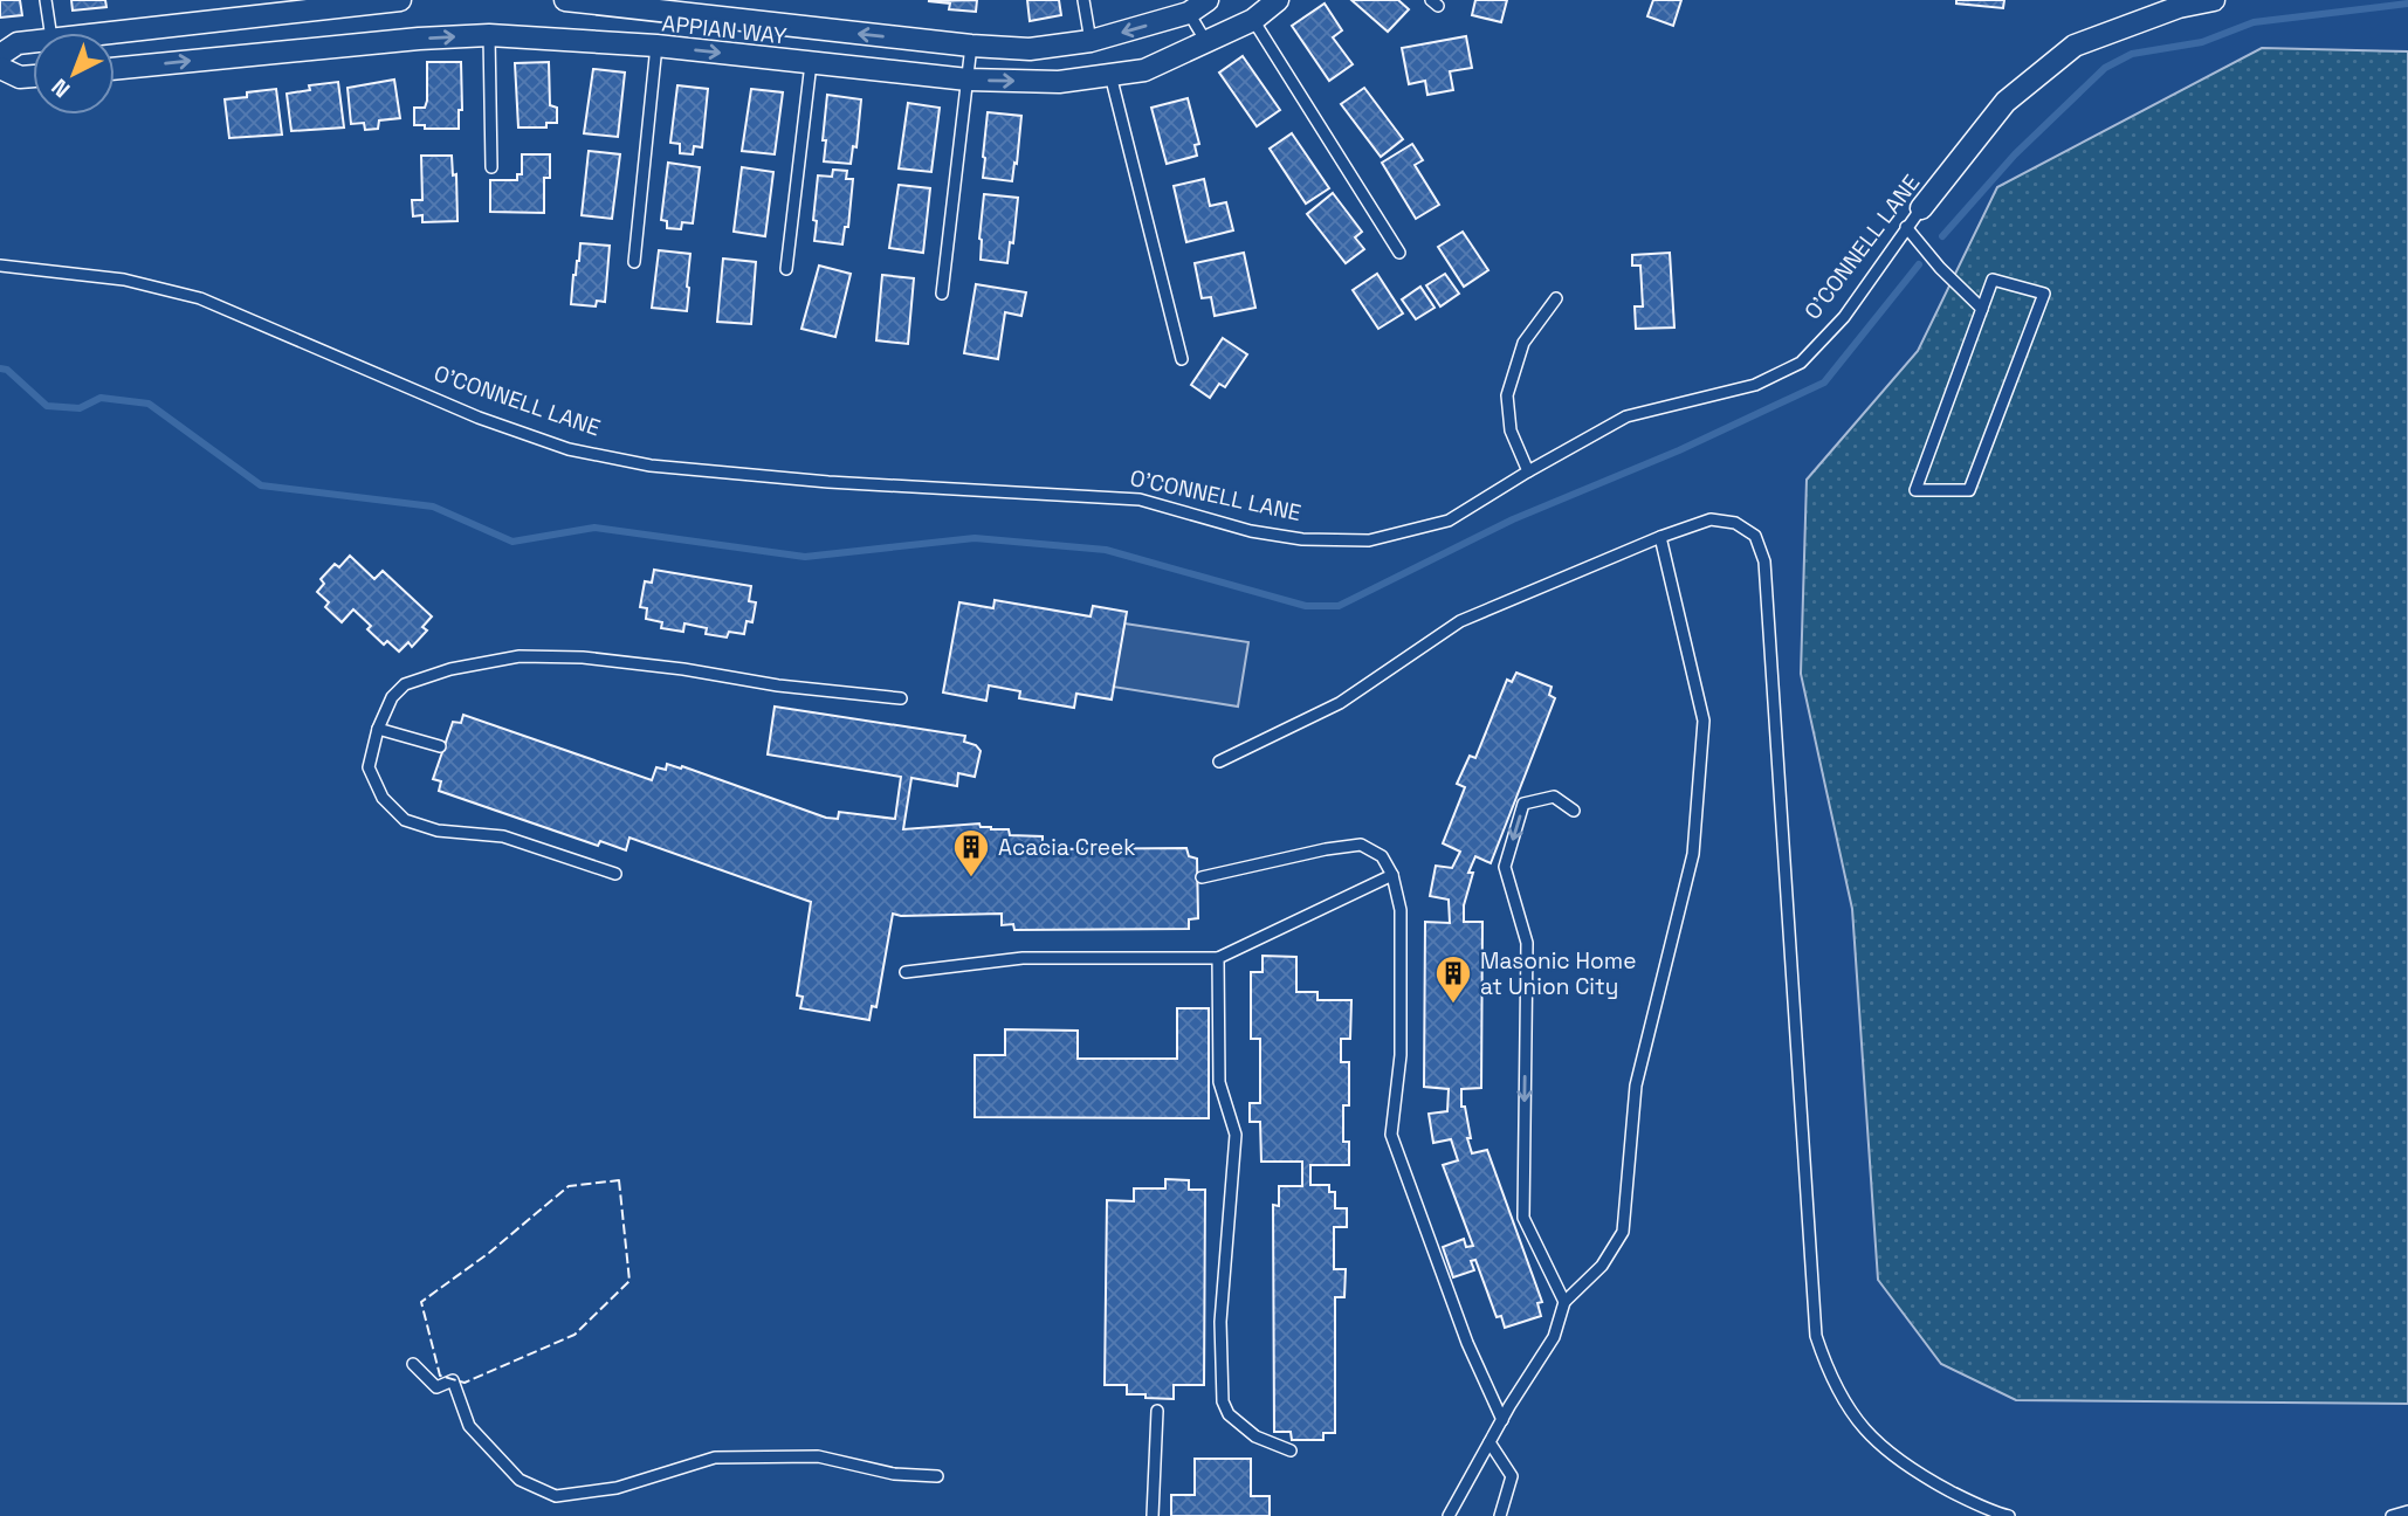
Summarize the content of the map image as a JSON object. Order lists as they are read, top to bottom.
{
  "streets": {
    "street": ["APPIAN WAY", "O’CONNELL LANE"]
  },
  "places": {
    "building": ["Acacia Creek", "Masonic Home at Union City"]
  },
  "north": "bottom left"
}
